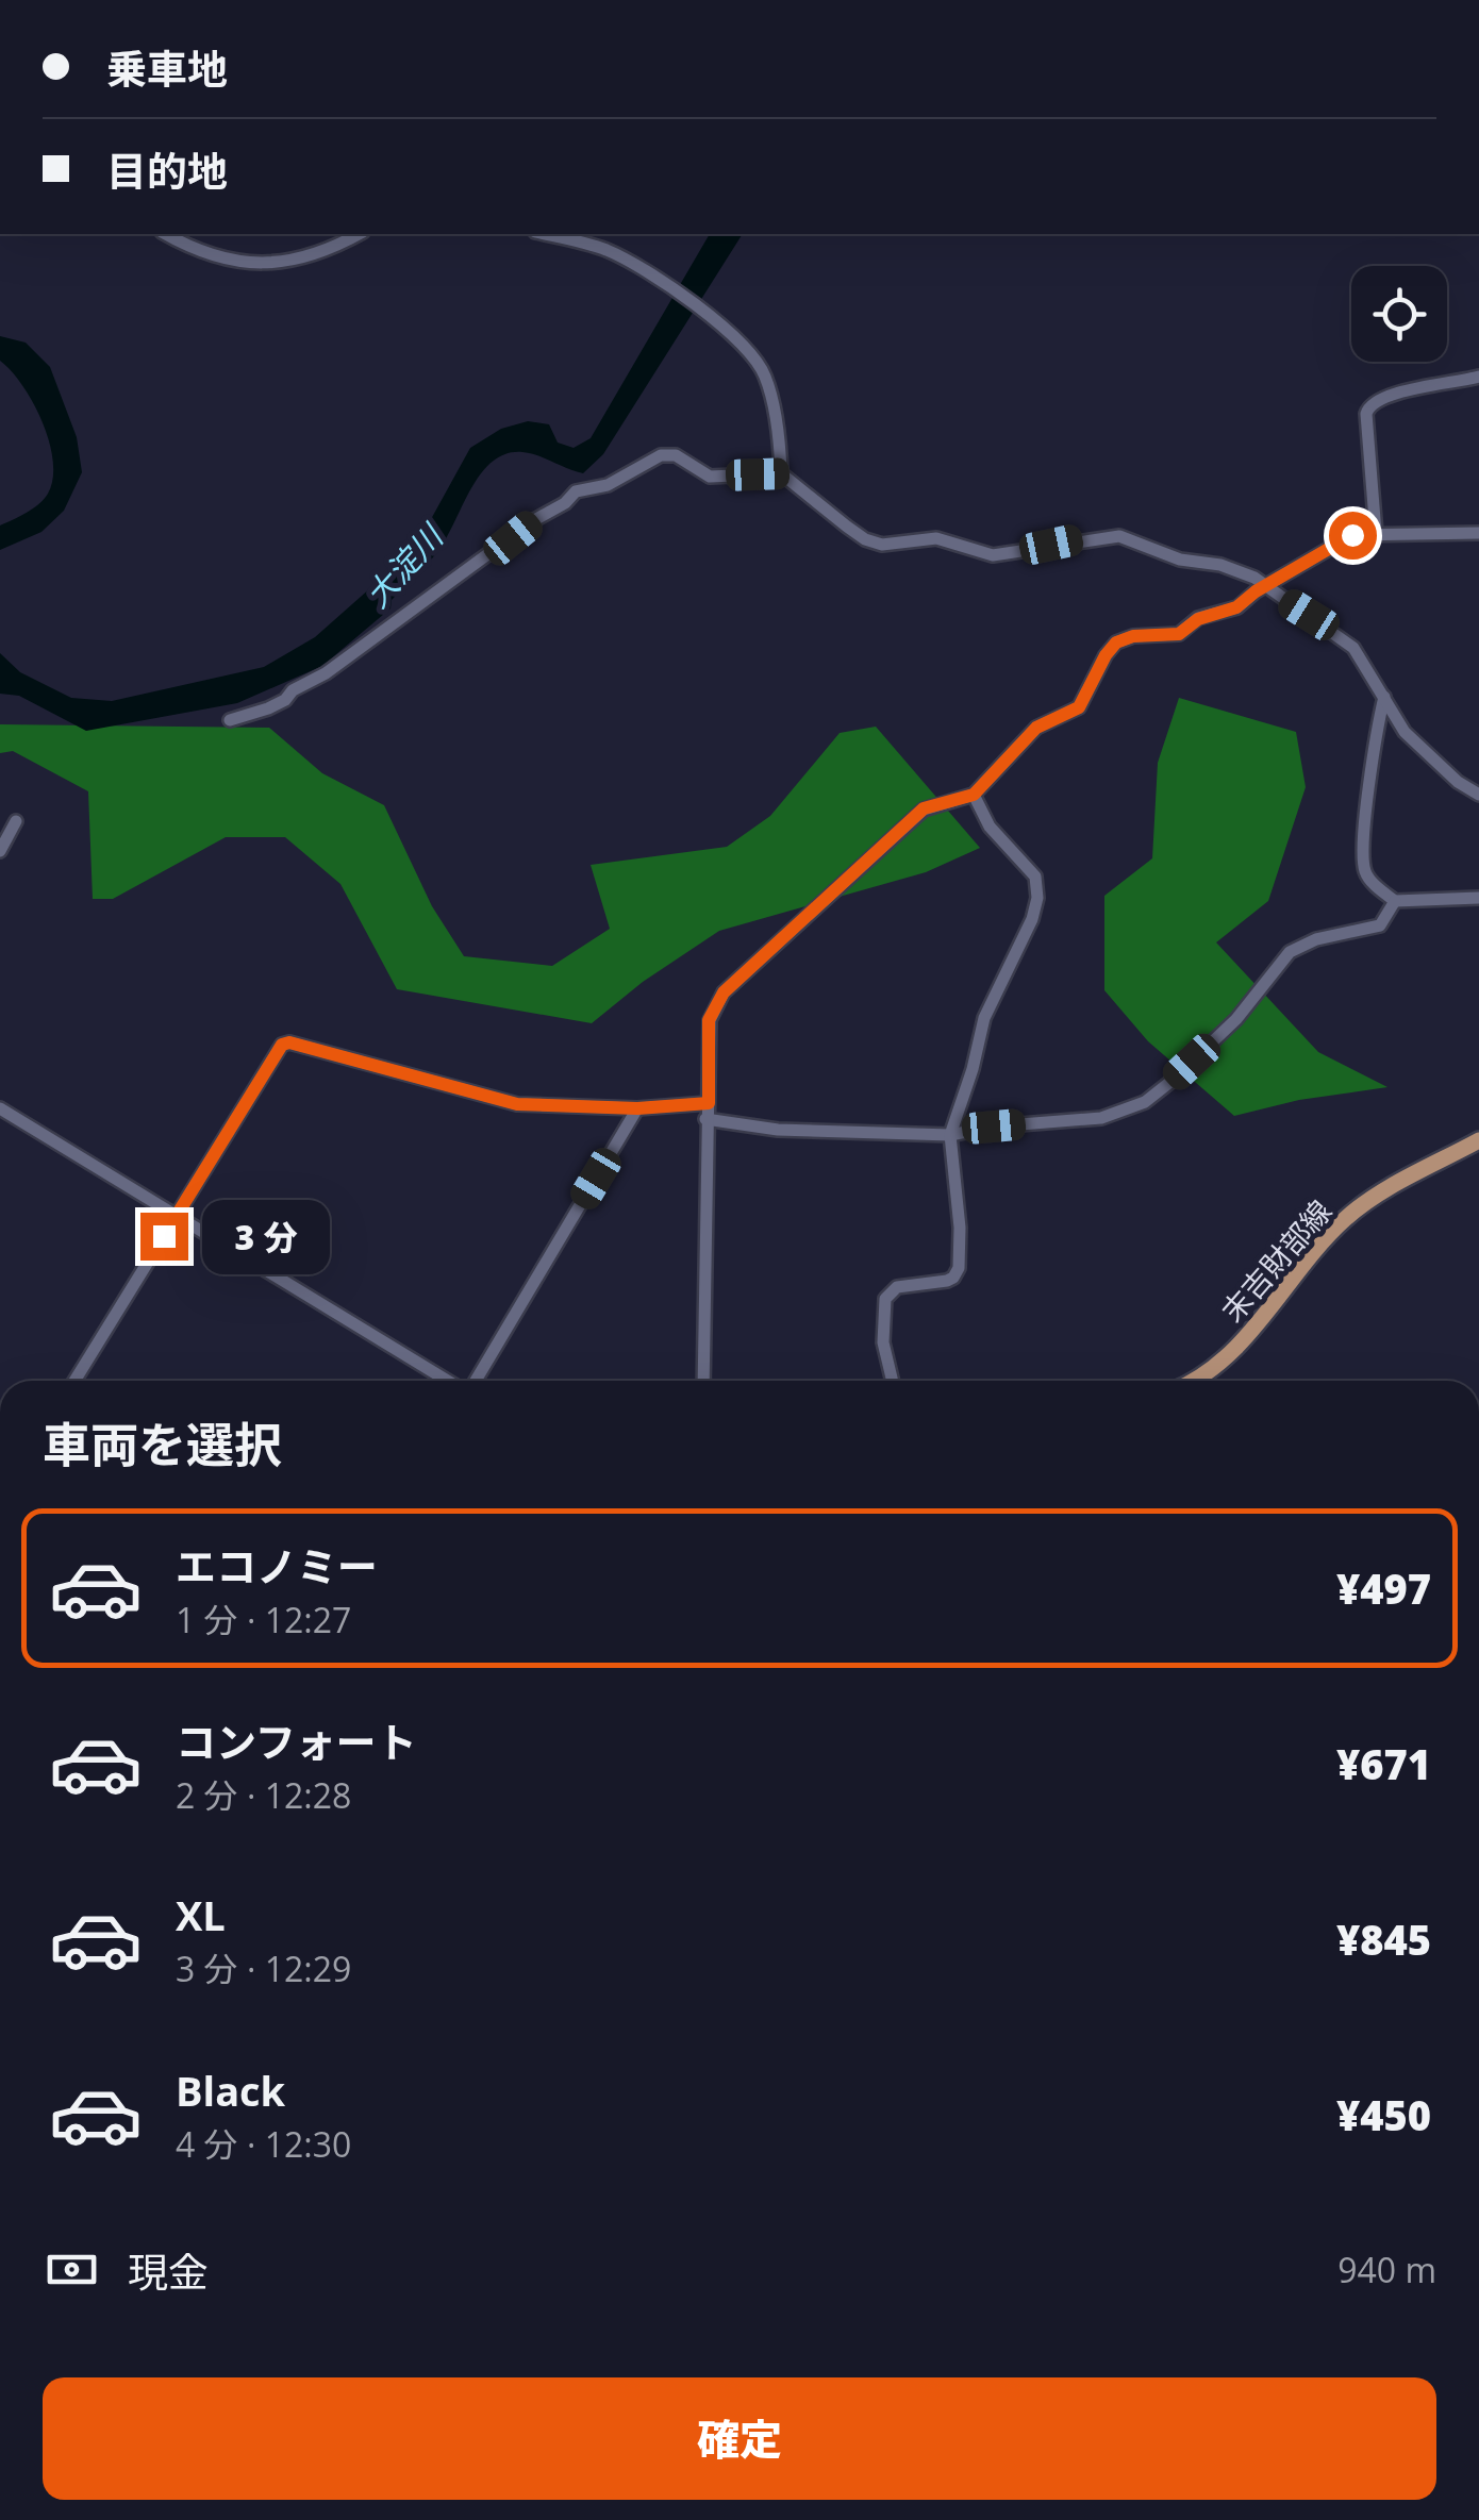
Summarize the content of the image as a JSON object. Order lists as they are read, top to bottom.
{
  "streets": {
    "main road": ["末吉財部線"]
  },
  "water": ["大淀川"],
  "page": {
    "banner": ["乗車地", "目的地"],
    "bubble": "3 分",
    "heading": "車両を選択",
    "list": [
      {
        "name": "エコノミー",
        "note": "1 分 · 12:27",
        "value": "¥497"
      },
      {
        "name": "コンフォート",
        "note": "2 分 · 12:28",
        "value": "¥671"
      },
      {
        "name": "XL",
        "note": "3 分 · 12:29",
        "value": "¥845"
      },
      {
        "name": "Black",
        "note": "4 分 · 12:30",
        "value": "¥450"
      }
    ],
    "pay": ["現金", "940 m"],
    "buttons": "確定"
  }
}
